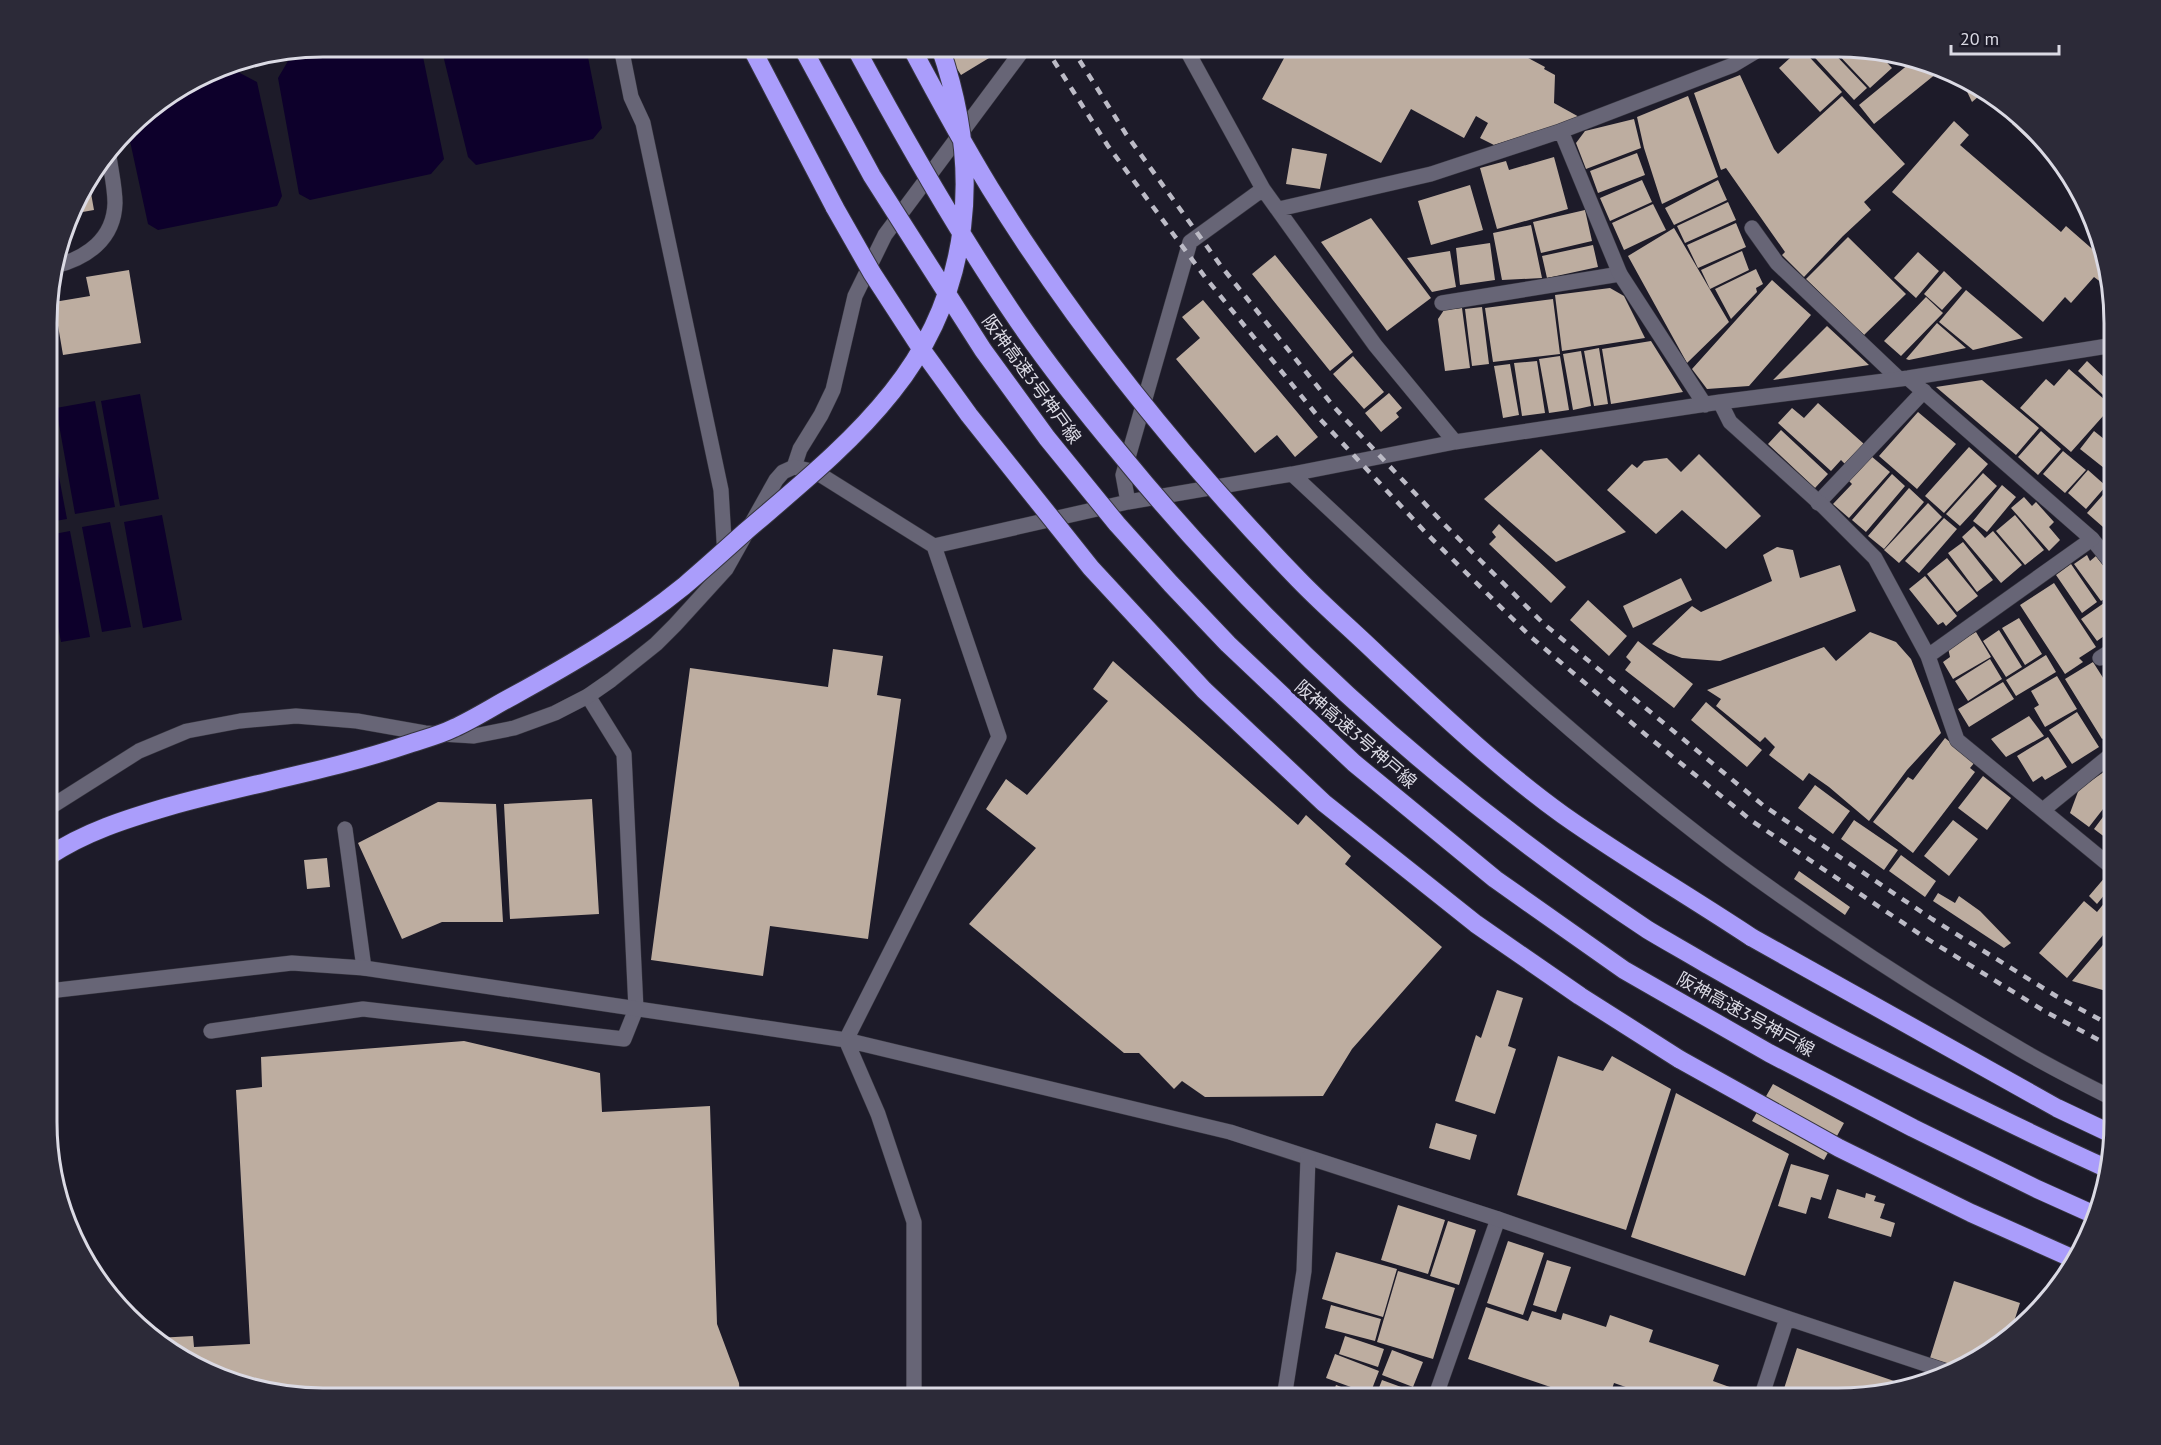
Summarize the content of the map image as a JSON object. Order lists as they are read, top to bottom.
{
  "streets": {
    "highway": ["阪神高速3号神戸線"]
  },
  "scale_bar": "20 m"
}
